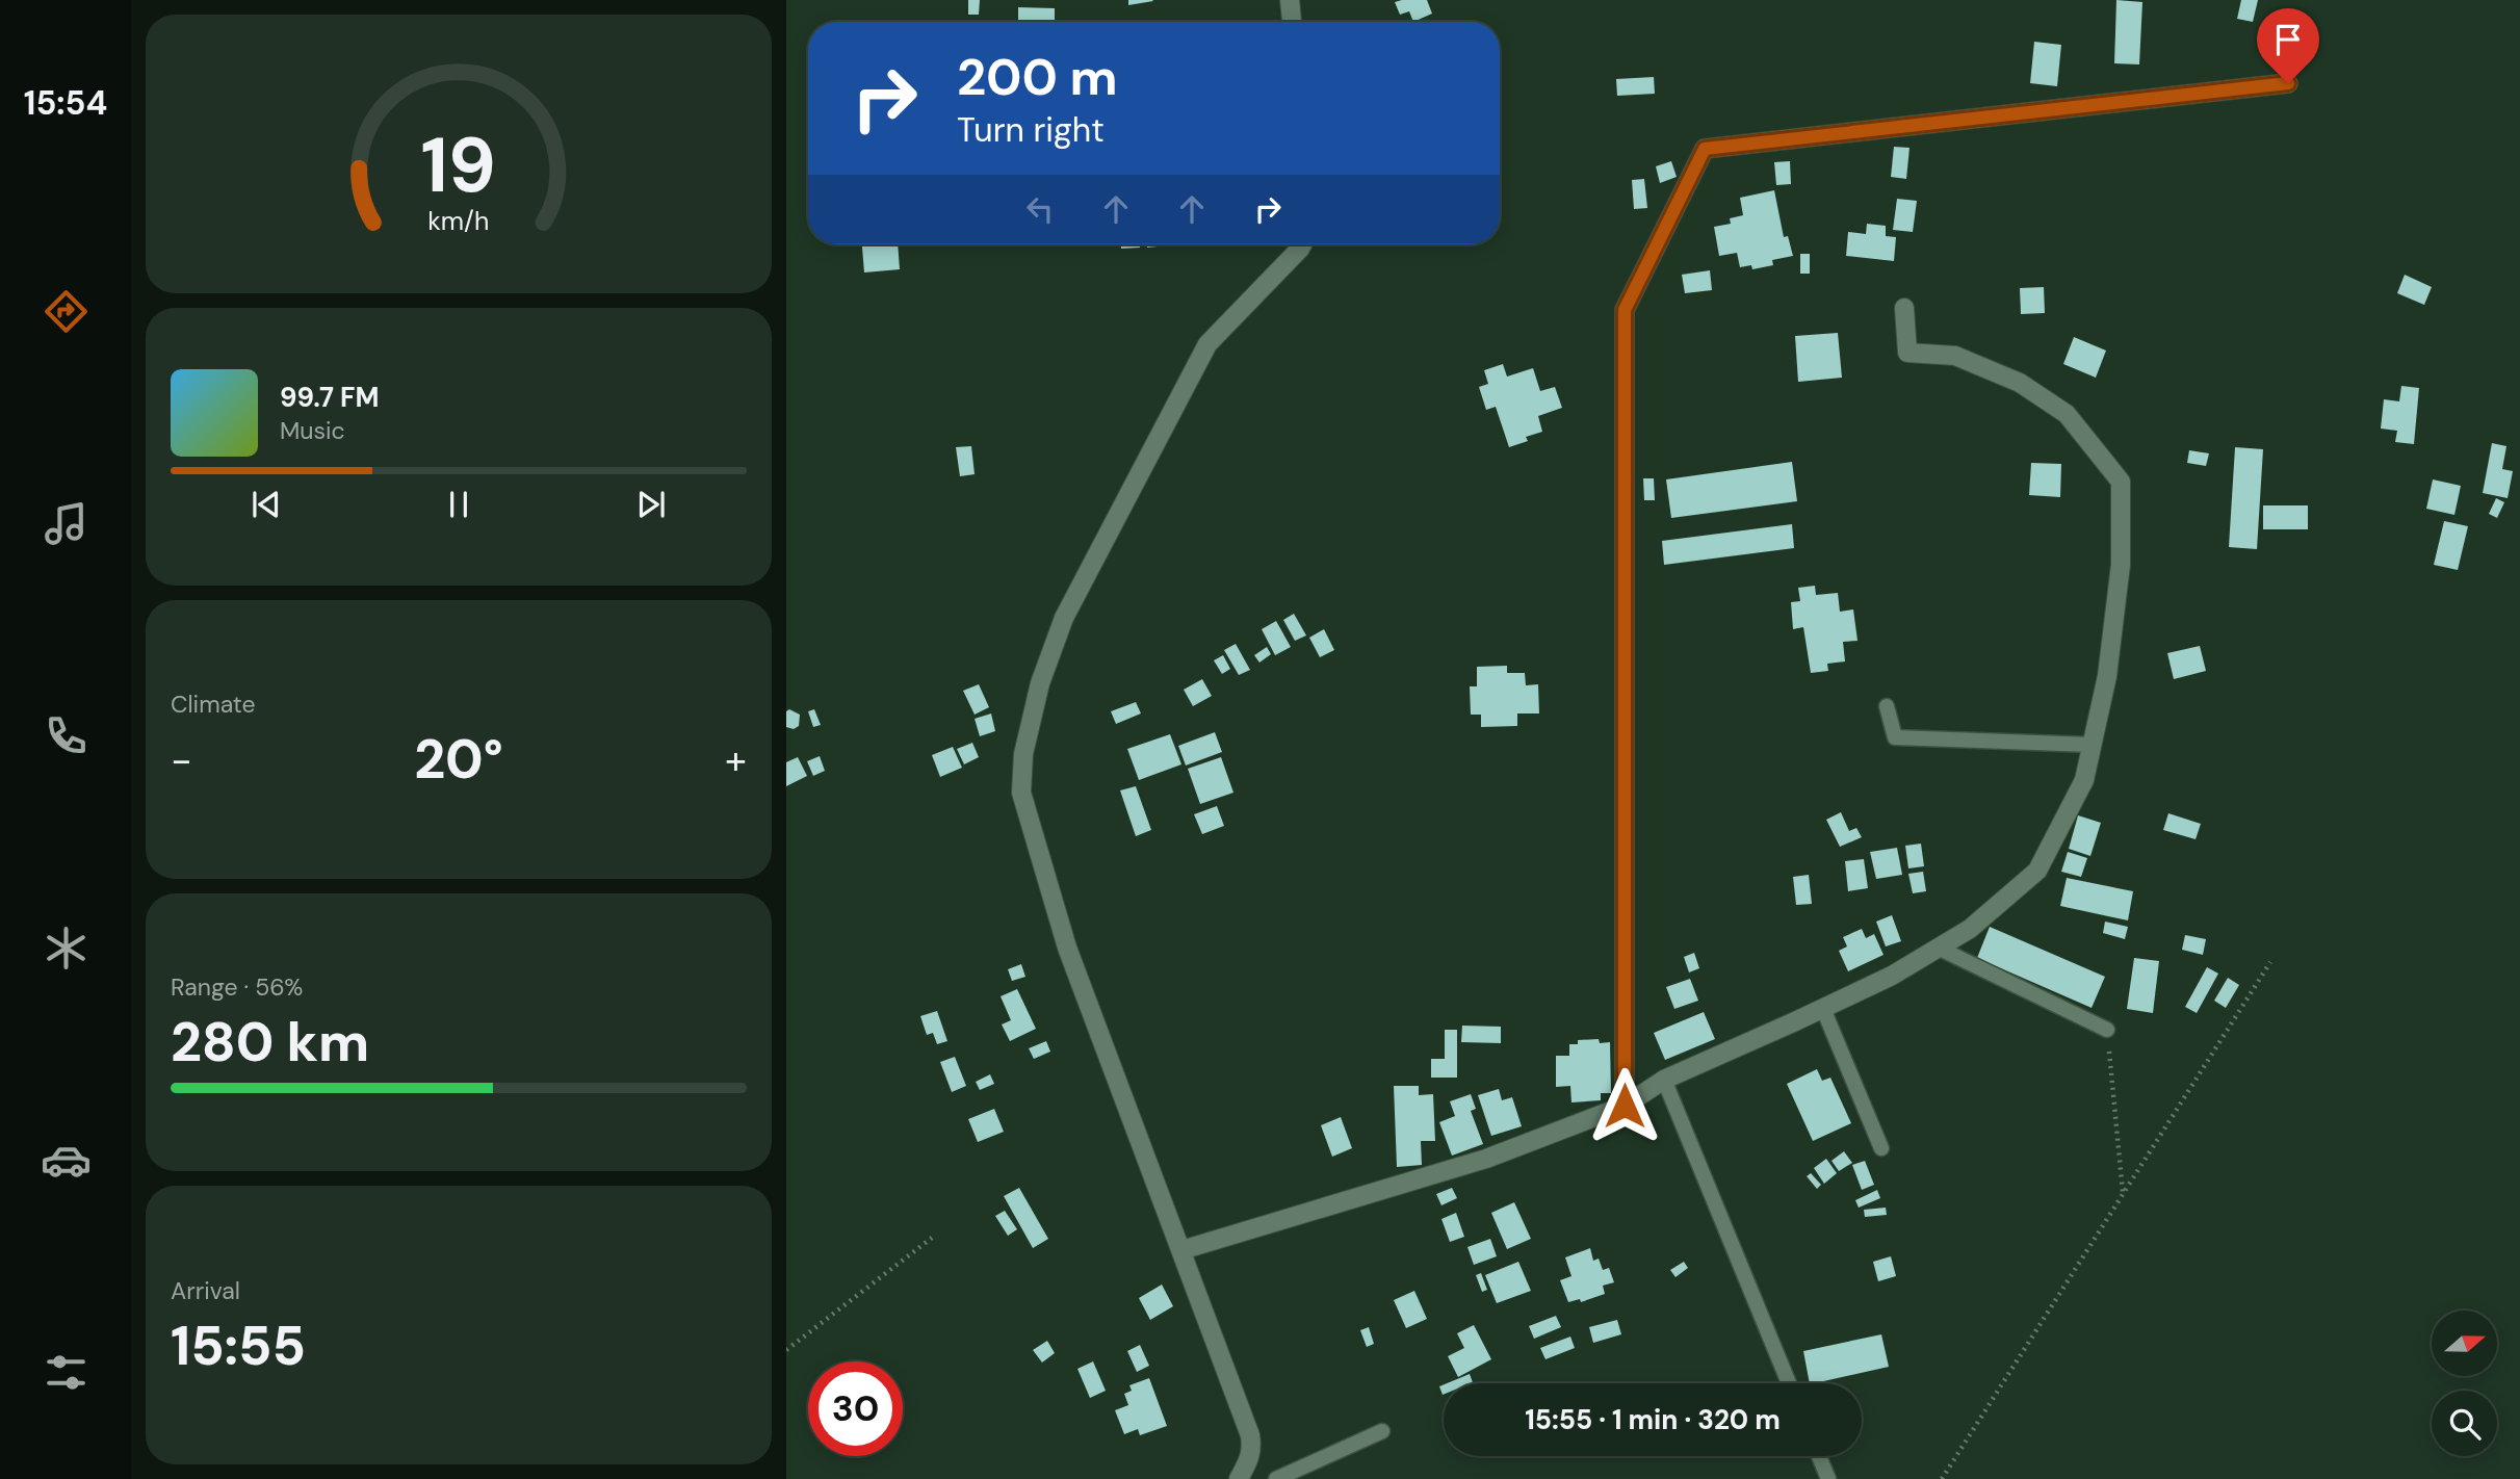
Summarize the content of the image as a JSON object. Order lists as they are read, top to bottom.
{
  "north": "right",
  "page": {
    "tabs": "15:54",
    "turn": ["200 m", "Turn right"],
    "song": ["99.7 FM", "Music"],
    "tile": [
      "Climate",
      ["Range · 56%", "280 km"],
      ["Arrival", "15:55"]
    ],
    "heat": ["−", "20°", "+"],
    "limit": "30",
    "trip": "15:55 · 1 min · 320 m",
    "gauge": ["19", "km/h"]
  }
}
